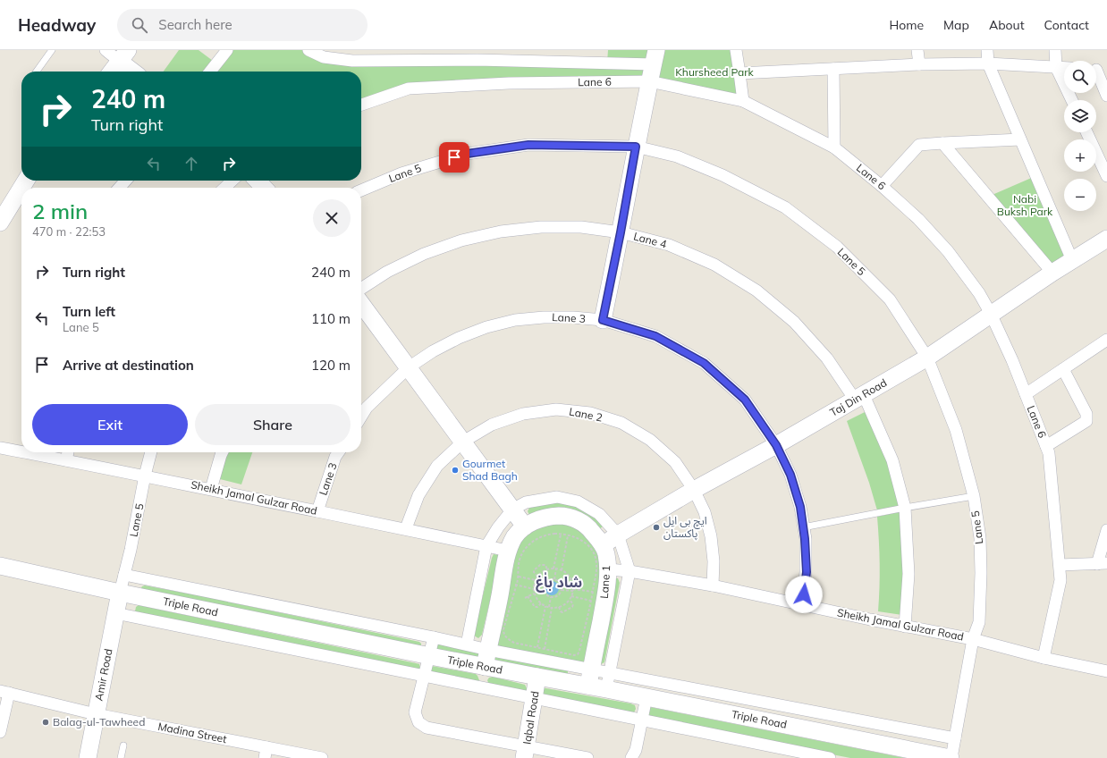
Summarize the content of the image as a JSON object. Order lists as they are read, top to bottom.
{
  "streets": {
    "main road": [
      "Taj Din Road",
      "Lane 1",
      "Triple Road",
      "Amir Road",
      "Iqbal Road"
    ],
    "street": [
      "Lane 6",
      "Lane 5",
      "Lane 4",
      "Lane 3",
      "Lane 2",
      "Sheikh Jamal Gulzar Road",
      "Madina Street"
    ]
  },
  "crossings": [
    ["Lane 6", "Taj Din Road"],
    ["Lane 6", "Sheikh Jamal Gulzar Road"],
    ["Lane 5", "Taj Din Road"],
    ["Lane 5", "Sheikh Jamal Gulzar Road"],
    ["Lane 5", "Triple Road"],
    ["Lane 5", "Amir Road"],
    ["Lane 4", "Taj Din Road"],
    ["Lane 4", "Sheikh Jamal Gulzar Road"],
    ["Lane 3", "Taj Din Road"],
    ["Lane 3", "Sheikh Jamal Gulzar Road"],
    ["Taj Din Road", "Lane 2"],
    ["Taj Din Road", "Lane 1"],
    ["Lane 2", "Sheikh Jamal Gulzar Road"],
    ["Sheikh Jamal Gulzar Road", "Lane 1"],
    ["Lane 1", "Triple Road"],
    ["Triple Road", "Amir Road"],
    ["Triple Road", "Iqbal Road"],
    ["Amir Road", "Madina Street"]
  ],
  "districts": ["شاد باٰغ"],
  "parks": ["Khursheed Park", "Nabi Buksh Park"],
  "places": ["Gourmet Shad Bagh", "ایچ بی ایل پاکستان", "Balag-ul-Tawheed"],
  "page": {
    "header": "Headway",
    "search": "Search here",
    "nav": [
      "Home",
      "Map",
      "About",
      "Contact"
    ],
    "map_buttons": ["+", "−"],
    "turn": ["240 m", "Turn right"],
    "heading": ["2 min", "470 m · 22:53"],
    "list": [
      {
        "name": "Turn right",
        "value": "240 m"
      },
      {
        "name": "Turn left",
        "note": "Lane 5",
        "value": "110 m"
      },
      {
        "name": "Arrive at destination",
        "value": "120 m"
      }
    ],
    "buttons": ["Exit", "Share"]
  }
}
